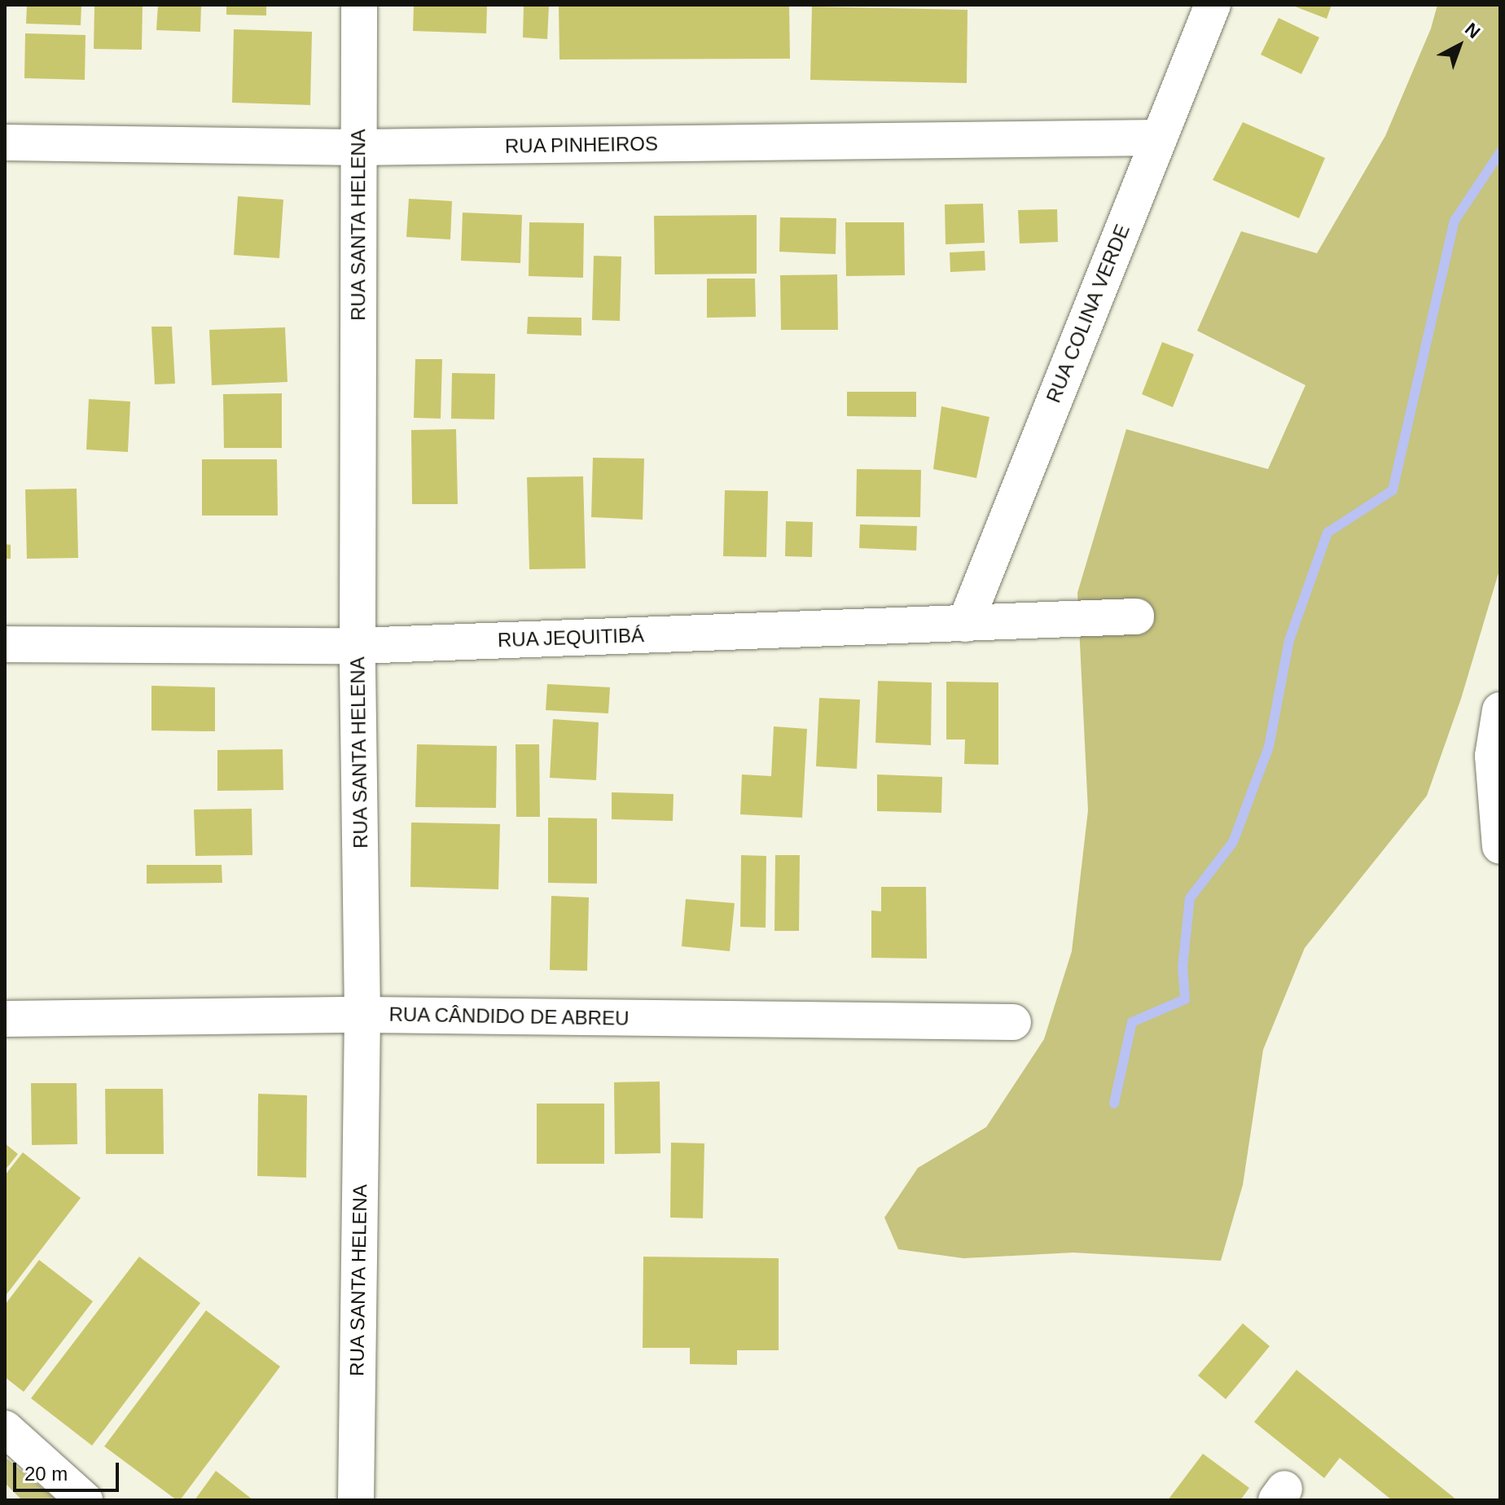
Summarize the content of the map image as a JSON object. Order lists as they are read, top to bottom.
{
  "streets": {
    "street": [
      "RUA PINHEIROS",
      "RUA SANTA HELENA",
      "RUA COLINA VERDE",
      "RUA JEQUITIBÁ",
      "RUA CÂNDIDO DE ABREU"
    ]
  },
  "crossings": [
    ["RUA PINHEIROS", "RUA SANTA HELENA"],
    ["RUA PINHEIROS", "RUA COLINA VERDE"],
    ["RUA SANTA HELENA", "RUA JEQUITIBÁ"],
    ["RUA SANTA HELENA", "RUA CÂNDIDO DE ABREU"],
    ["RUA COLINA VERDE", "RUA JEQUITIBÁ"]
  ],
  "scale_bar": "20 m",
  "north": "top right"
}
